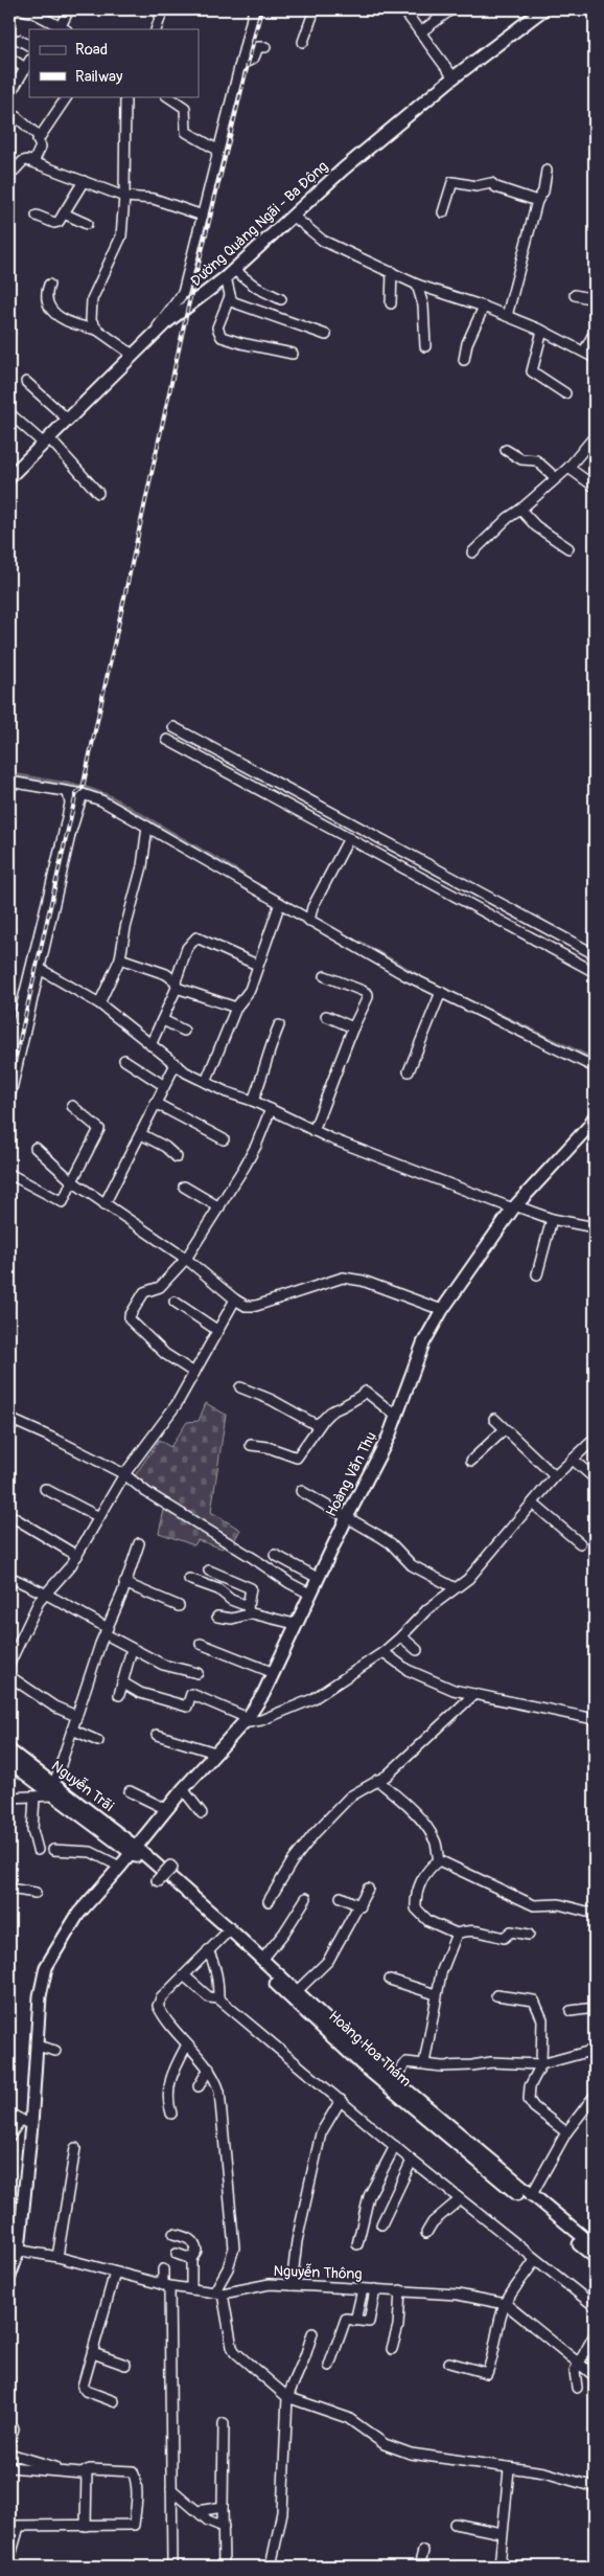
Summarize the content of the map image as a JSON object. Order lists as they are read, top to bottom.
{
  "streets": {
    "main road": [
      "Đường Quảng Ngãi - Ba Động",
      "Hoàng Văn Thụ",
      "Nguyễn Trãi",
      "Hoàng Hoa Thám"
    ],
    "street": ["Nguyễn Thông"]
  },
  "crossings": [
    ["Hoàng Văn Thụ", "Nguyễn Trãi"],
    ["Hoàng Văn Thụ", "Hoàng Hoa Thám"],
    ["Hoàng Văn Thụ", "Nguyễn Thông"],
    ["Nguyễn Trãi", "Hoàng Hoa Thám"]
  ],
  "legend": ["Road", "Railway"]
}
